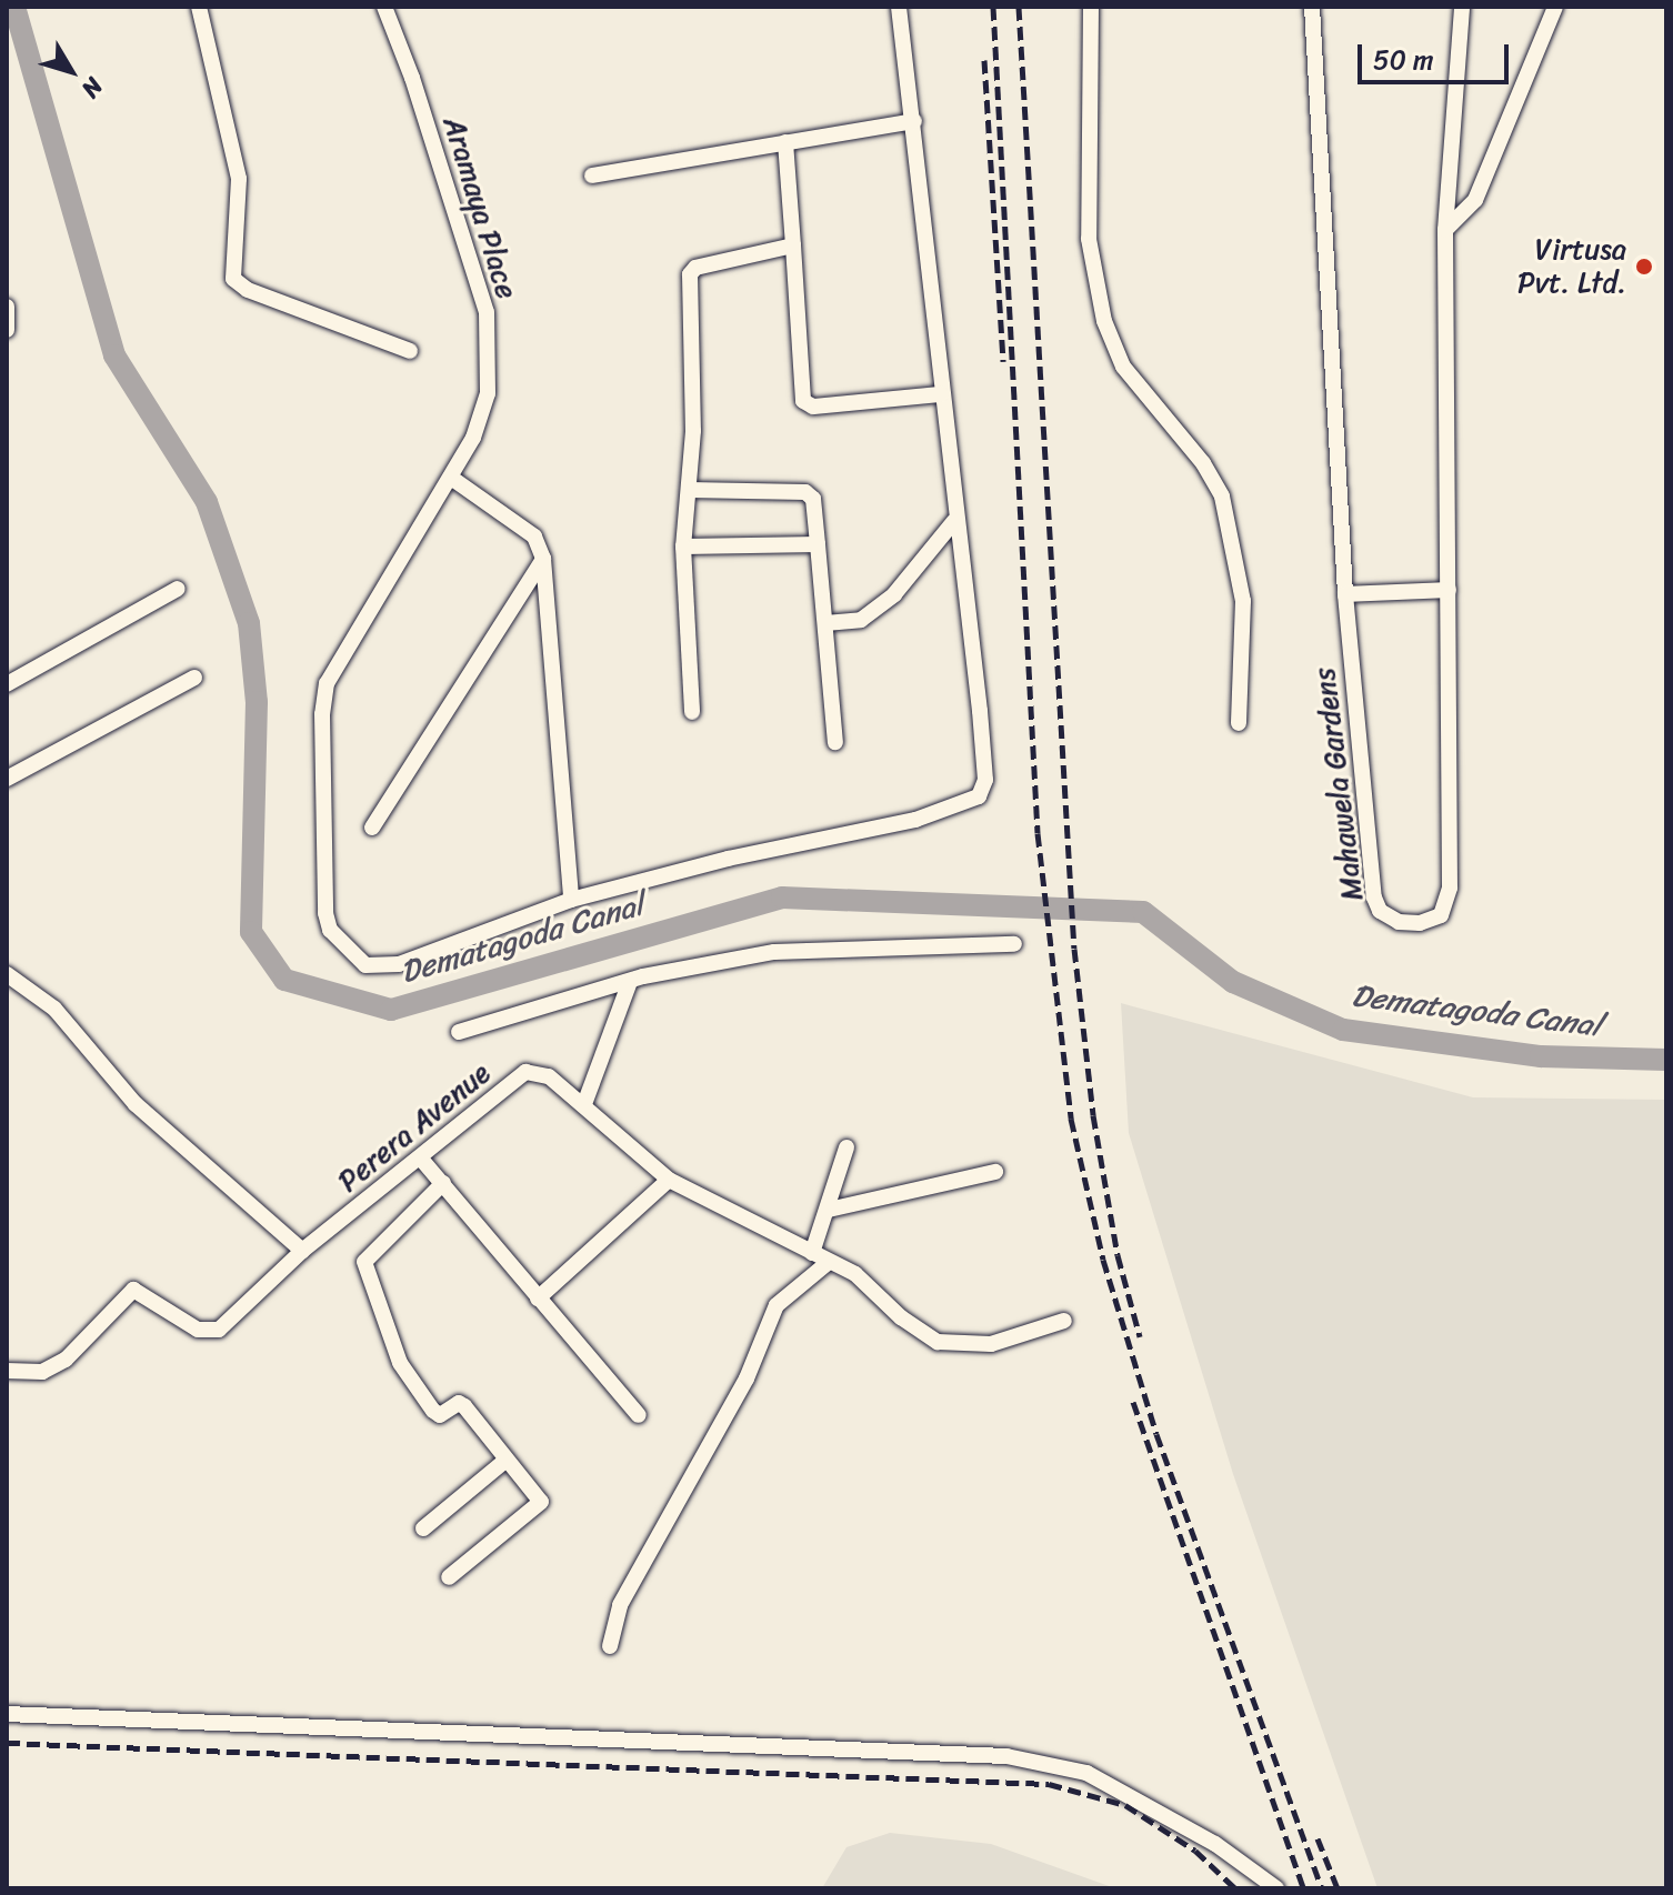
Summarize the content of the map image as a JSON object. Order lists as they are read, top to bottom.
{
  "streets": {
    "street": ["Aramaya Place", "Mahawela Gardens", "Perera Avenue"]
  },
  "water": ["Dematagoda Canal"],
  "places": ["Virtusa Pvt. Ltd."],
  "scale_bar": "50 m",
  "north": "bottom right"
}
